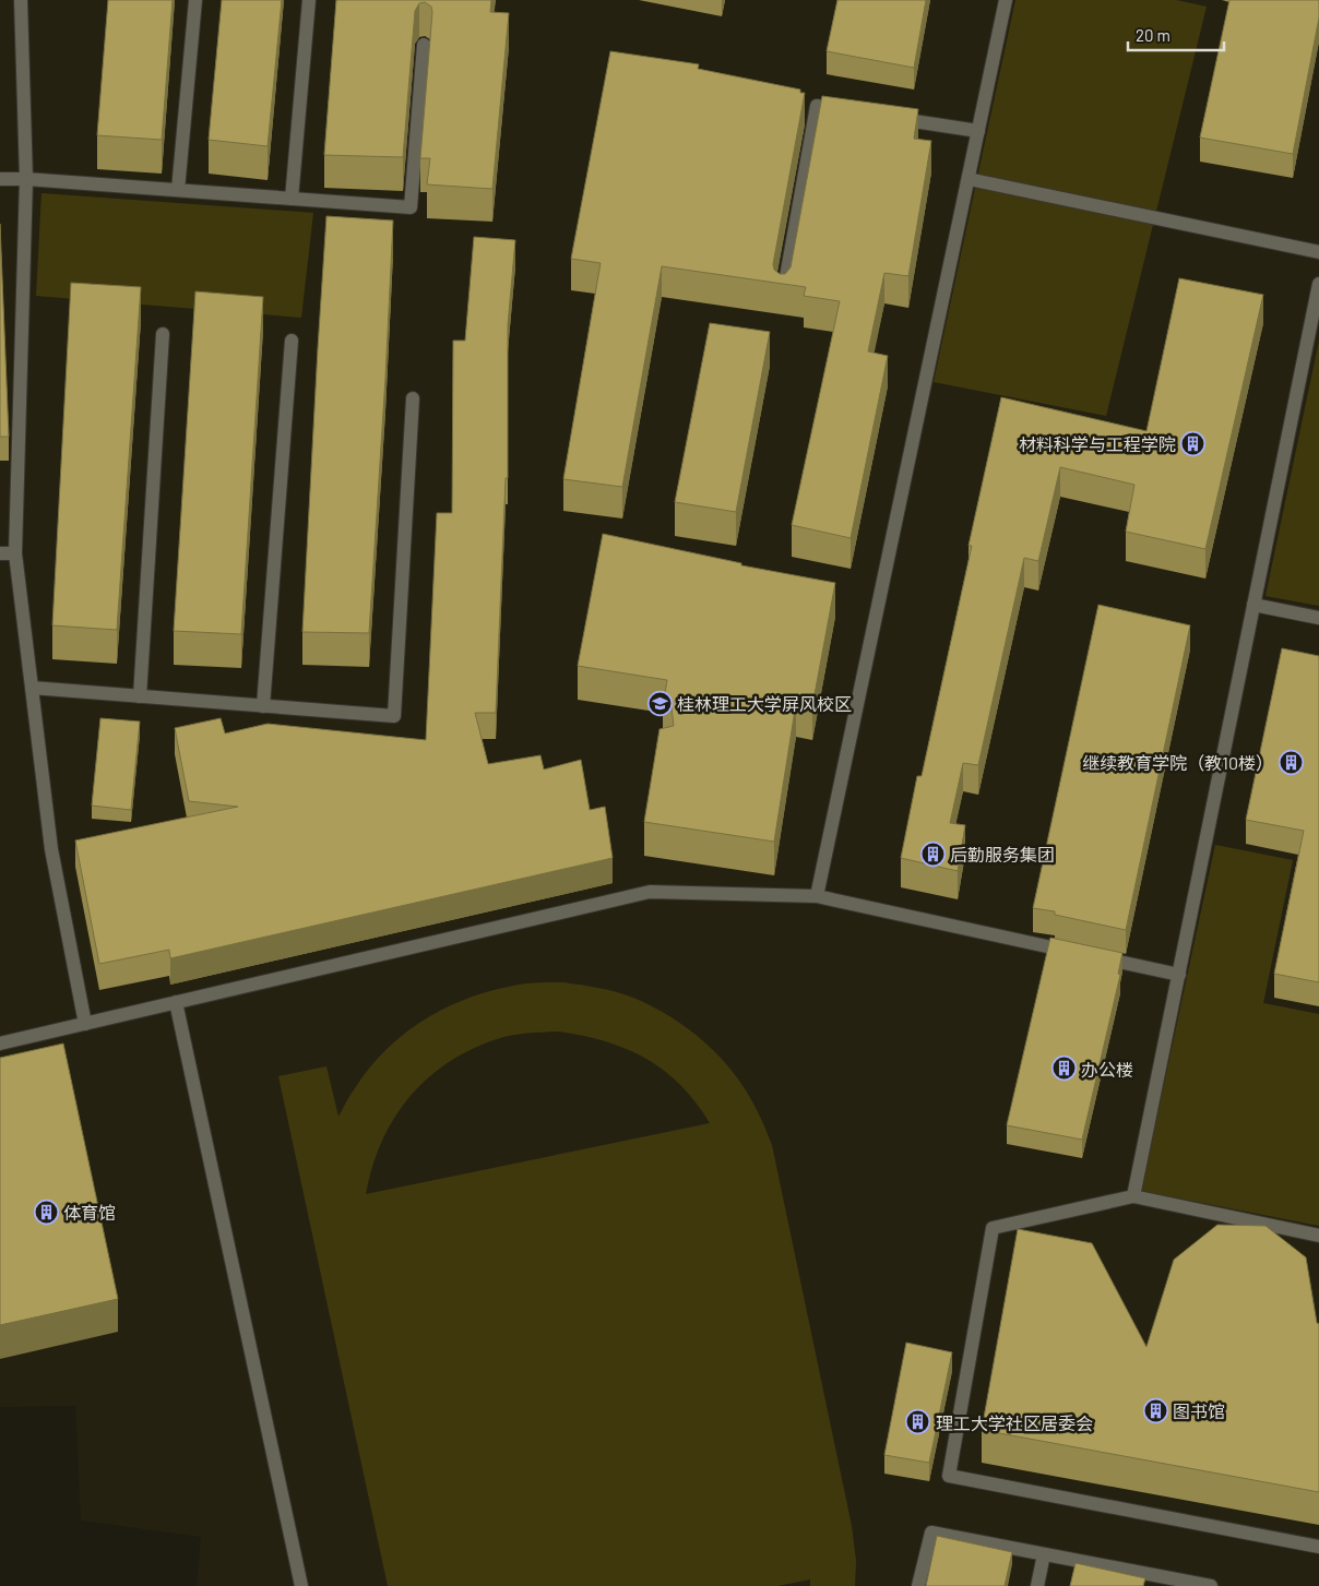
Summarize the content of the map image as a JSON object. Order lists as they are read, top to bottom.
{
  "places": {
    "building": [
      "材料科学与工程学院",
      "继续教育学院（教10楼）",
      "后勤服务集团",
      "办公楼",
      "体育馆",
      "图书馆",
      "理工大学社区居委会"
    ],
    "school or university": ["桂林理工大学屏风校区"]
  },
  "scale_bar": "20 m"
}
